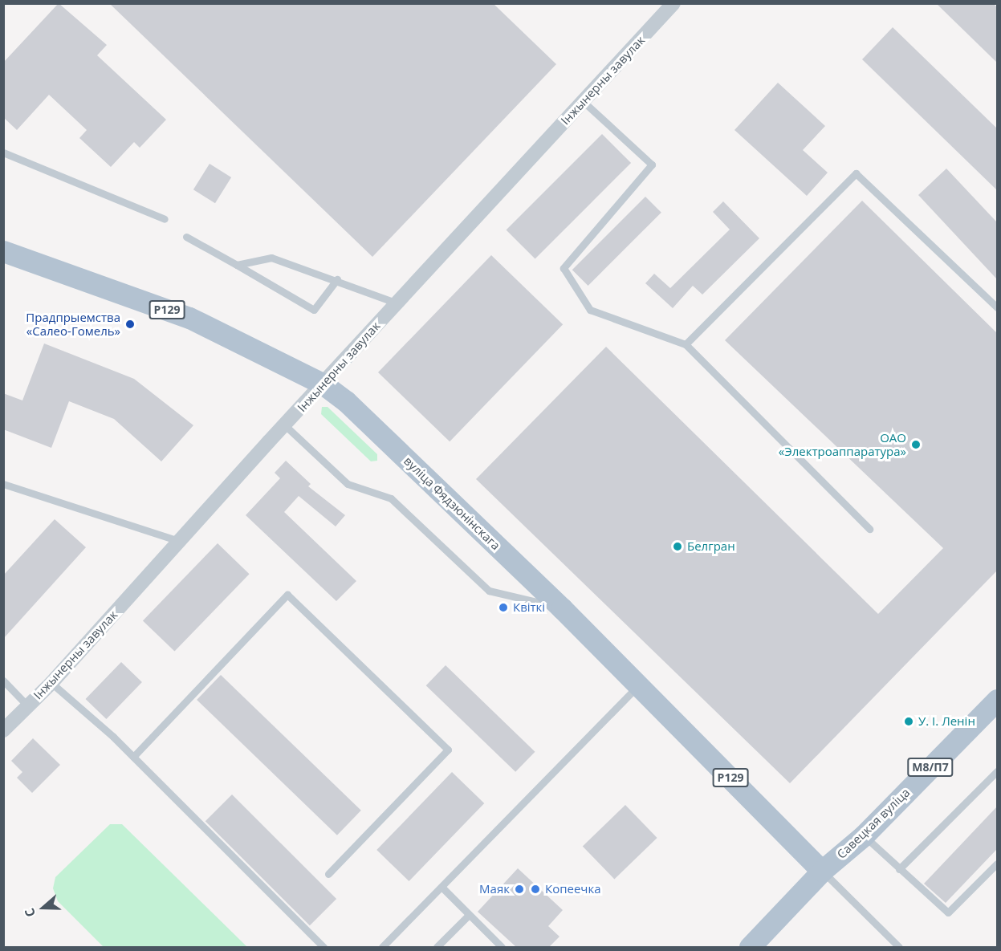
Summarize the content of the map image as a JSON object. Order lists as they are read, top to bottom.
{
  "streets": {
    "main road": [
      "Р129",
      "вуліца Фядзюнінскага",
      "М8/П7",
      "Савецкая вуліца"
    ],
    "street": ["Інжынерны завулак"]
  },
  "crossings": [
    ["Інжынерны завулак", "вуліца Фядзюнінскага"],
    ["вуліца Фядзюнінскага", "Савецкая вуліца"]
  ],
  "places": [
    "Прадпрыемства «Салео-Гомель»",
    "ОАО «Электроаппаратура»",
    "Белгран",
    "Квіткі",
    "У. І. Ленін",
    "Маяк",
    "Копеечка"
  ],
  "north": "left"
}
